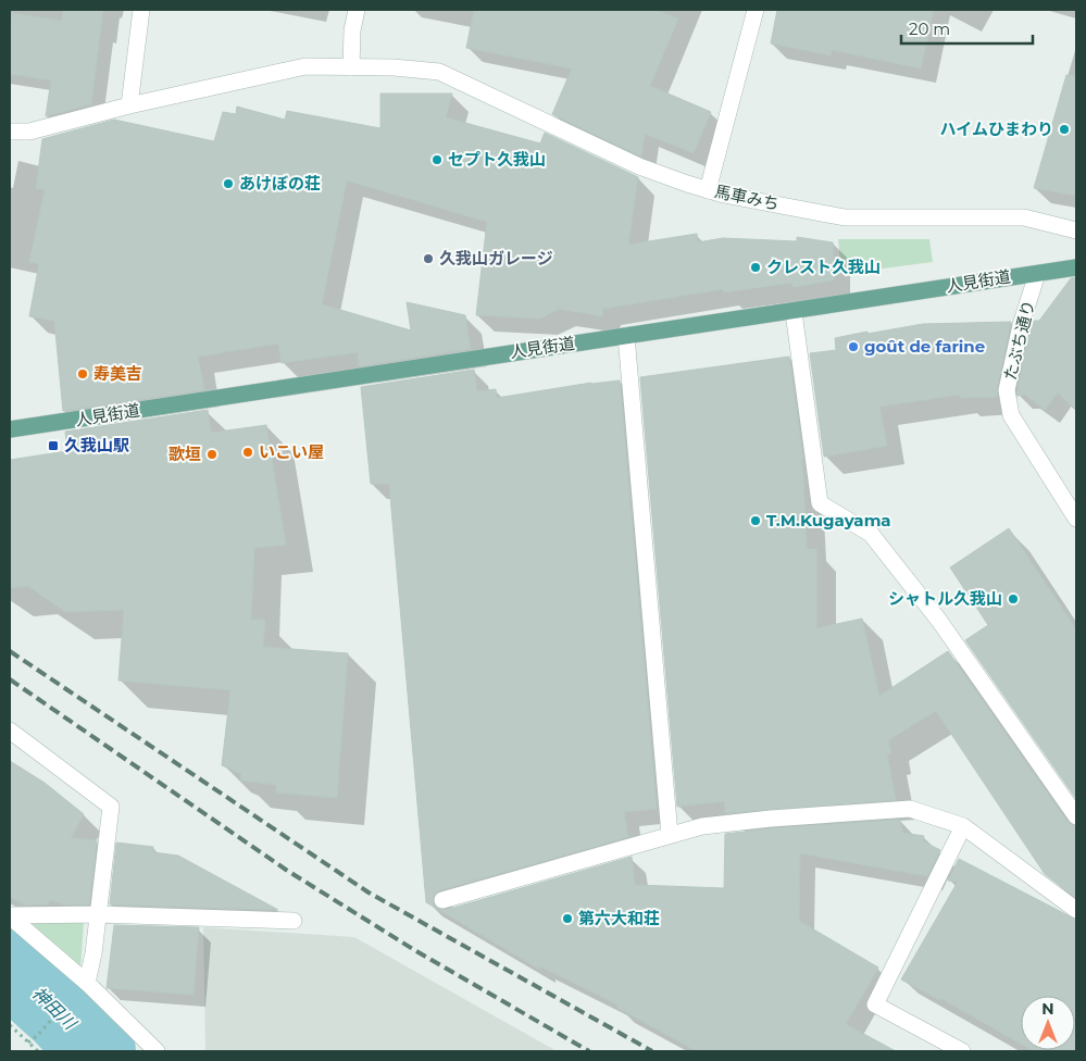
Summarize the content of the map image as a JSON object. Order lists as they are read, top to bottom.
{
  "streets": {
    "main road": ["人見街道"],
    "street": ["馬車みち", "たぶち通り"]
  },
  "crossings": [
    ["人見街道", "たぶち通り"]
  ],
  "water": ["神田川"],
  "places": {
    "other": [
      "ハイムひまわり",
      "セプト久我山",
      "あけぼの荘",
      "久我山ガレージ",
      "クレスト久我山",
      "goût de farine",
      "寿美吉",
      "いこい屋",
      "歌垣",
      "T.M.Kugayama",
      "シャトル久我山",
      "第六大和荘"
    ],
    "transit": ["久我山駅"]
  },
  "scale_bar": "20 m",
  "north": "top"
}
